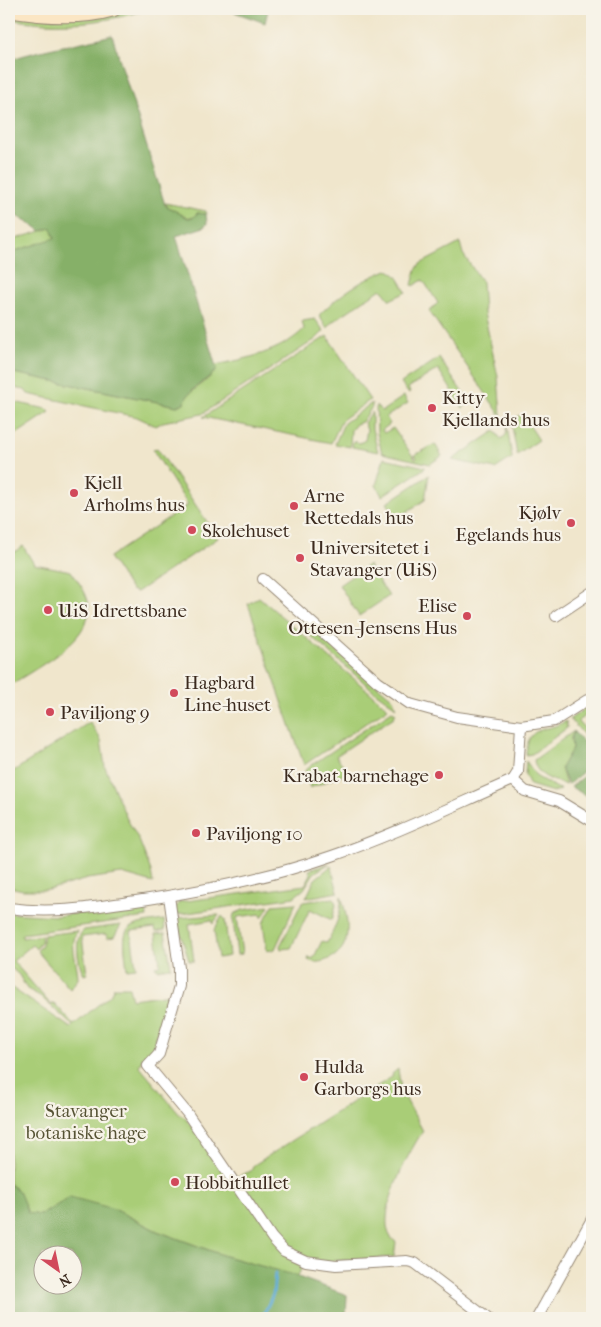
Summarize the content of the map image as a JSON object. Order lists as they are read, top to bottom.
{
  "parks": ["Stavanger botaniske hage"],
  "places": [
    "Kitty Kjellands hus",
    "Kjell Arholms hus",
    "Arne Rettedals hus",
    "Kjølv Egelands hus",
    "Skolehuset",
    "Universitetet i Stavanger (UiS)",
    "UiS Idrettsbane",
    "Elise Ottesen-Jensens Hus",
    "Hagbard Line-huset",
    "Paviljong 9",
    "Krabat barnehage",
    "Paviljong 10",
    "Hulda Garborgs hus",
    "Hobbithullet"
  ],
  "north": "bottom right"
}
